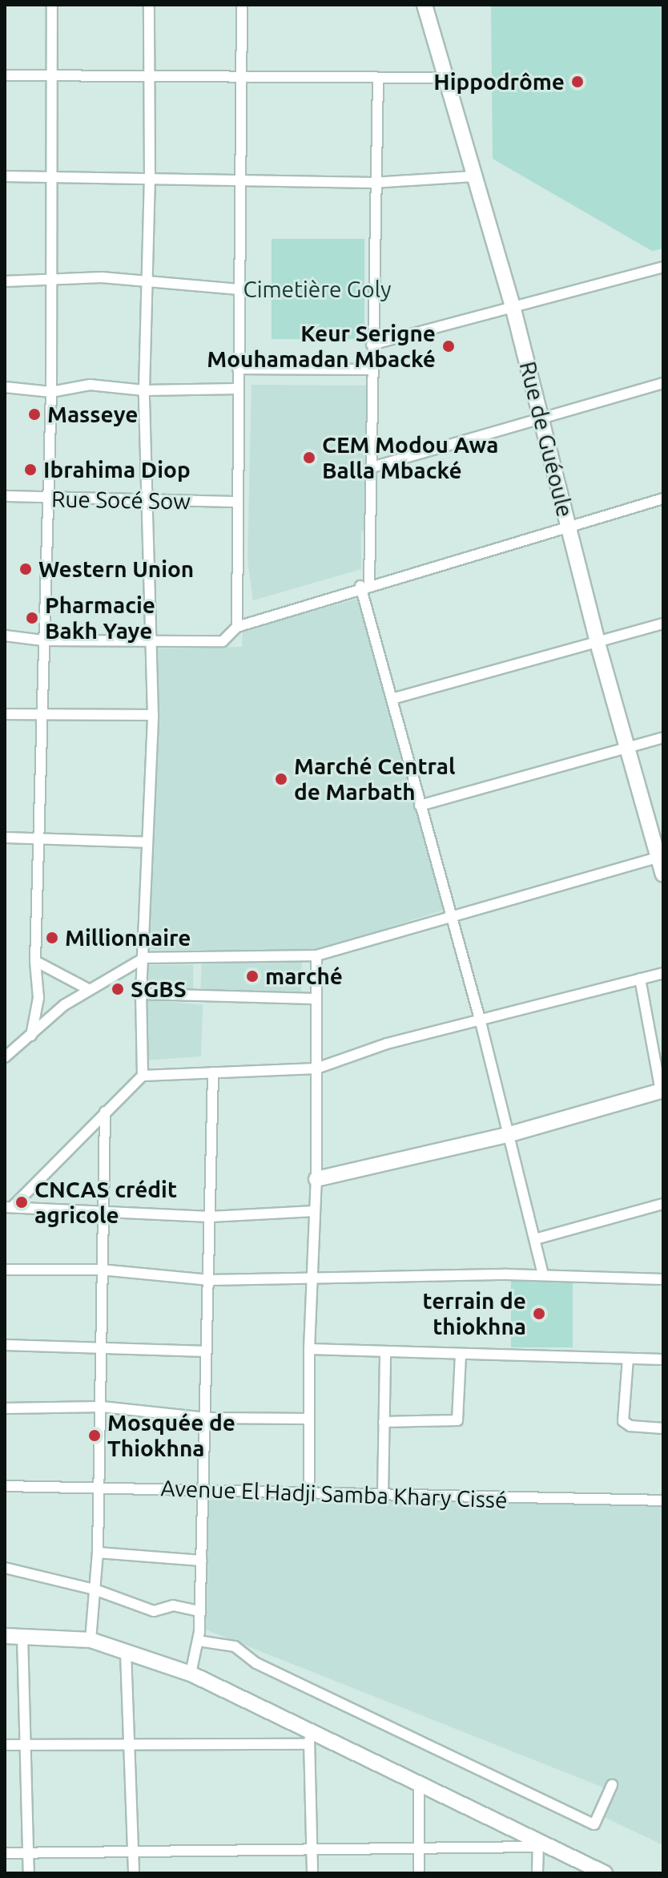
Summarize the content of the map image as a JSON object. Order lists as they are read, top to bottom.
{
  "streets": {
    "street": ["Rue de Guéoule", "Rue Socé Sow", "Avenue El Hadji Samba Khary Cissé"]
  },
  "parks": ["Cimetière Goly"],
  "places": [
    "Hippodrôme",
    "Keur Serigne Mouhamadan Mbacké",
    "Masseye",
    "CEM Modou Awa Balla Mbacké",
    "Ibrahima Diop",
    "Western Union",
    "Pharmacie Bakh Yaye",
    "Marché Central de Marbath",
    "Millionnaire",
    "marché",
    "SGBS",
    "CNCAS crédit agricole",
    "terrain de thiokhna",
    "Mosquée de Thiokhna"
  ]
}
